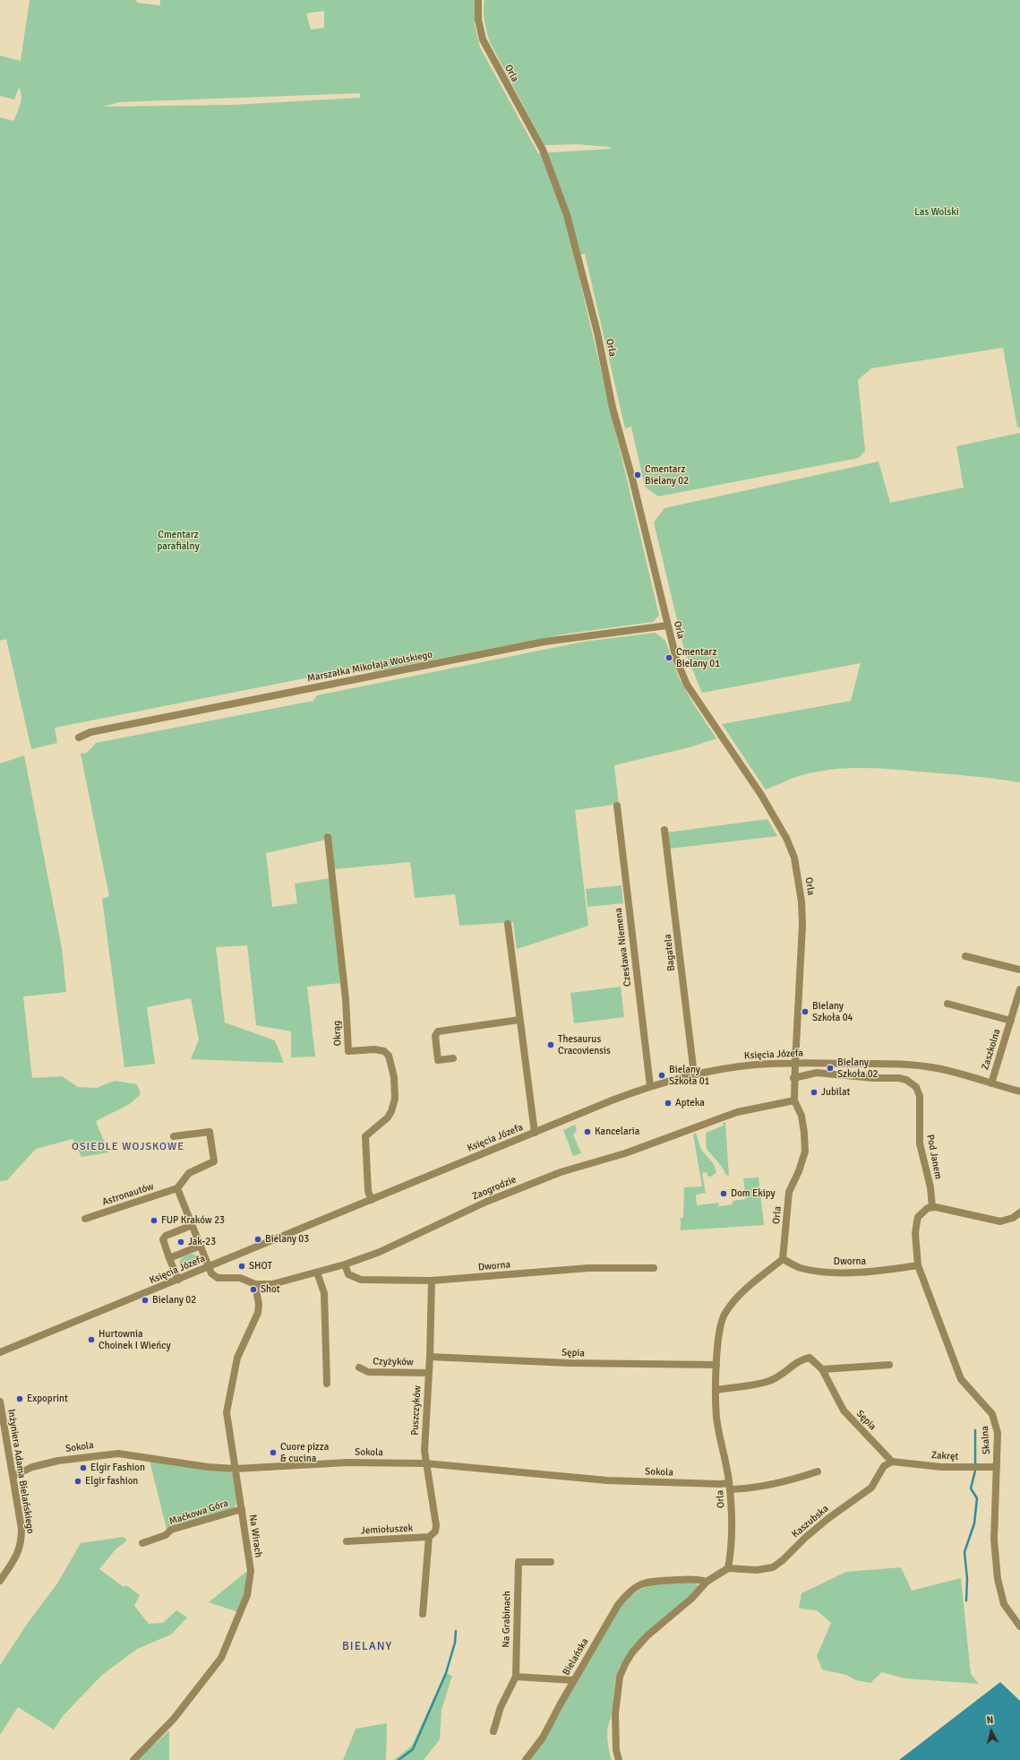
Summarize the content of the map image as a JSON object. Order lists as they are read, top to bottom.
{
  "streets": {
    "street": [
      "Orla",
      "Marszałka Mikołaja Wolskiego",
      "Czesława Niemena",
      "Bagatela",
      "Okrąg",
      "Zaszkolna",
      "Księcia Józefa",
      "Pod Janem",
      "Zaogrodzie",
      "Astronautów",
      "Dworna",
      "Sępia",
      "Czyżyków",
      "Puszczyków",
      "Skalna",
      "Sokola",
      "Zakręt",
      "Inżyniera Adama Bielańskiego",
      "Maćkowa Góra",
      "Kaszubska",
      "Jemiołuszek",
      "Na Wirach",
      "Na Grabinach",
      "Bielańska"
    ]
  },
  "crossings": [
    ["Orla", "Marszałka Mikołaja Wolskiego"],
    ["Orla", "Księcia Józefa"],
    ["Orla", "Pod Janem"],
    ["Orla", "Zaogrodzie"],
    ["Orla", "Dworna"],
    ["Orla", "Sępia"],
    ["Orla", "Sokola"],
    ["Orla", "Kaszubska"],
    ["Czesława Niemena", "Księcia Józefa"],
    ["Bagatela", "Księcia Józefa"],
    ["Okrąg", "Księcia Józefa"],
    ["Zaszkolna", "Księcia Józefa"],
    ["Księcia Józefa", "Zaogrodzie"],
    ["Zaogrodzie", "Dworna"],
    ["Zaogrodzie", "Na Wirach"],
    ["Dworna", "Puszczyków"],
    ["Dworna", "Skalna"],
    ["Sępia", "Puszczyków"],
    ["Sępia", "Zakręt"],
    ["Sępia", "Kaszubska"],
    ["Czyżyków", "Puszczyków"],
    ["Puszczyków", "Sokola"],
    ["Puszczyków", "Jemiołuszek"],
    ["Skalna", "Zakręt"],
    ["Sokola", "Inżyniera Adama Bielańskiego"],
    ["Sokola", "Na Wirach"],
    ["Zakręt", "Kaszubska"],
    ["Maćkowa Góra", "Na Wirach"]
  ],
  "districts": ["OSIEDLE WOJSKOWE", "BIELANY"],
  "parks": ["Las Wolski", "Cmentarz parafialny"],
  "places": [
    "Cmentarz Bielany 02",
    "Cmentarz Bielany 01",
    "Bielany Szkoła 04",
    "Thesaurus Cracoviensis",
    "Bielany Szkoła 02",
    "Bielany Szkoła 01",
    "Jubilat",
    "Apteka",
    "Kancelaria",
    "Dom Ekipy",
    "FUP Kraków 23",
    "Bielany 03",
    "Jak-23",
    "SHOT",
    "Shot",
    "Bielany 02",
    "Hurtownia Choinek I Wieńcy",
    "Expoprint",
    "Cuore pizza & cucina",
    "Elgir Fashion",
    "Elgir fashion"
  ],
  "north": "top"
}
